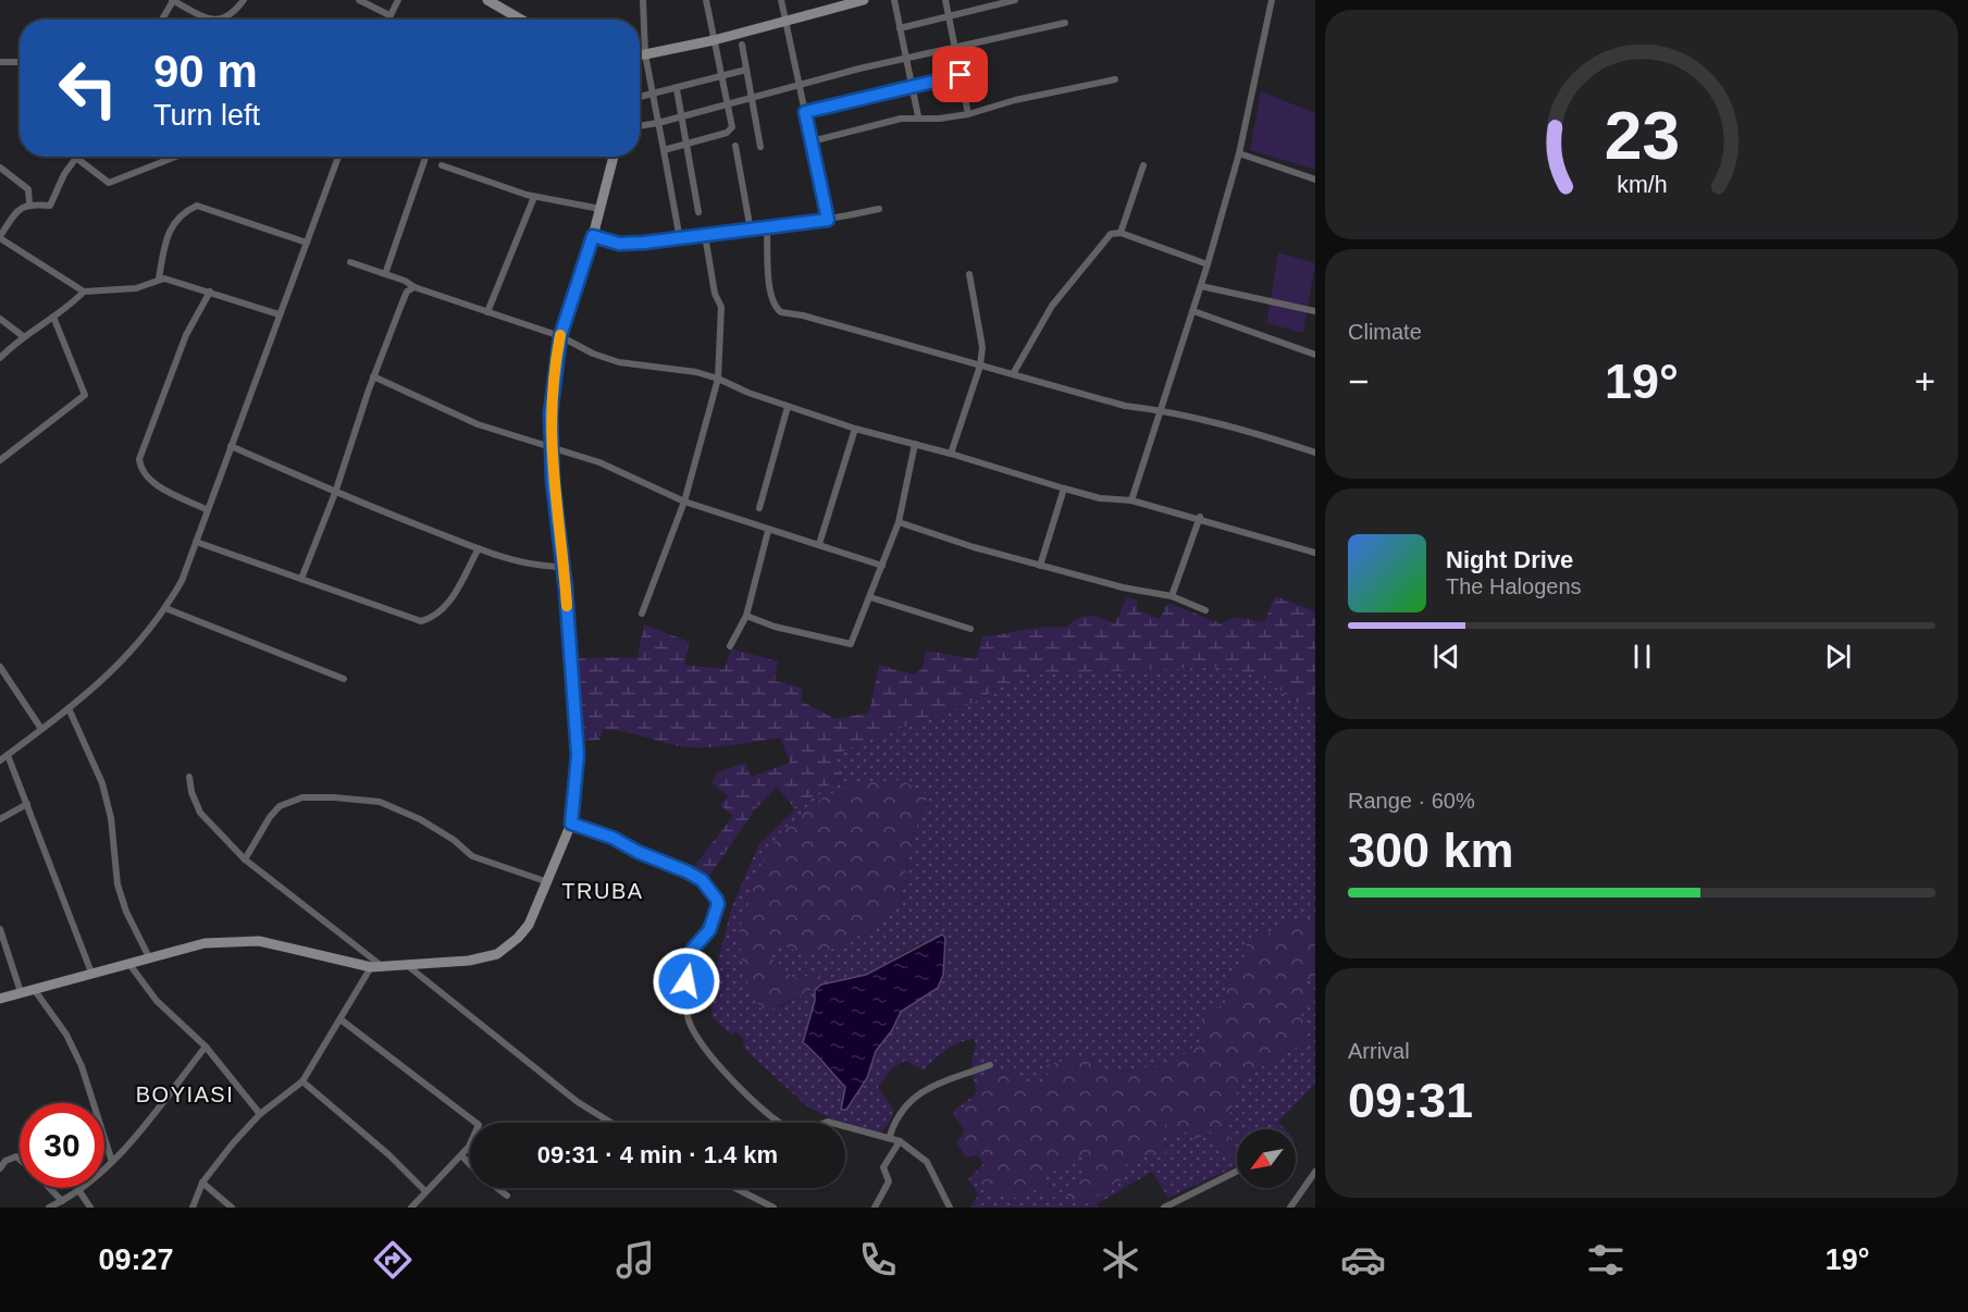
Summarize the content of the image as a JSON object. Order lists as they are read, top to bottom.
{
  "districts": ["TRUBA", "BOYIASI"],
  "north": "bottom left",
  "page": {
    "turn": ["90 m", "Turn left"],
    "tile": [
      "Climate",
      ["Range · 60%", "300 km"],
      ["Arrival", "09:31"]
    ],
    "heat": ["−", "19°", "+"],
    "song": ["Night Drive", "The Halogens"],
    "limit": "30",
    "trip": "09:31 · 4 min · 1.4 km",
    "tabs": ["09:27", "19°"],
    "gauge": ["23", "km/h"]
  }
}
